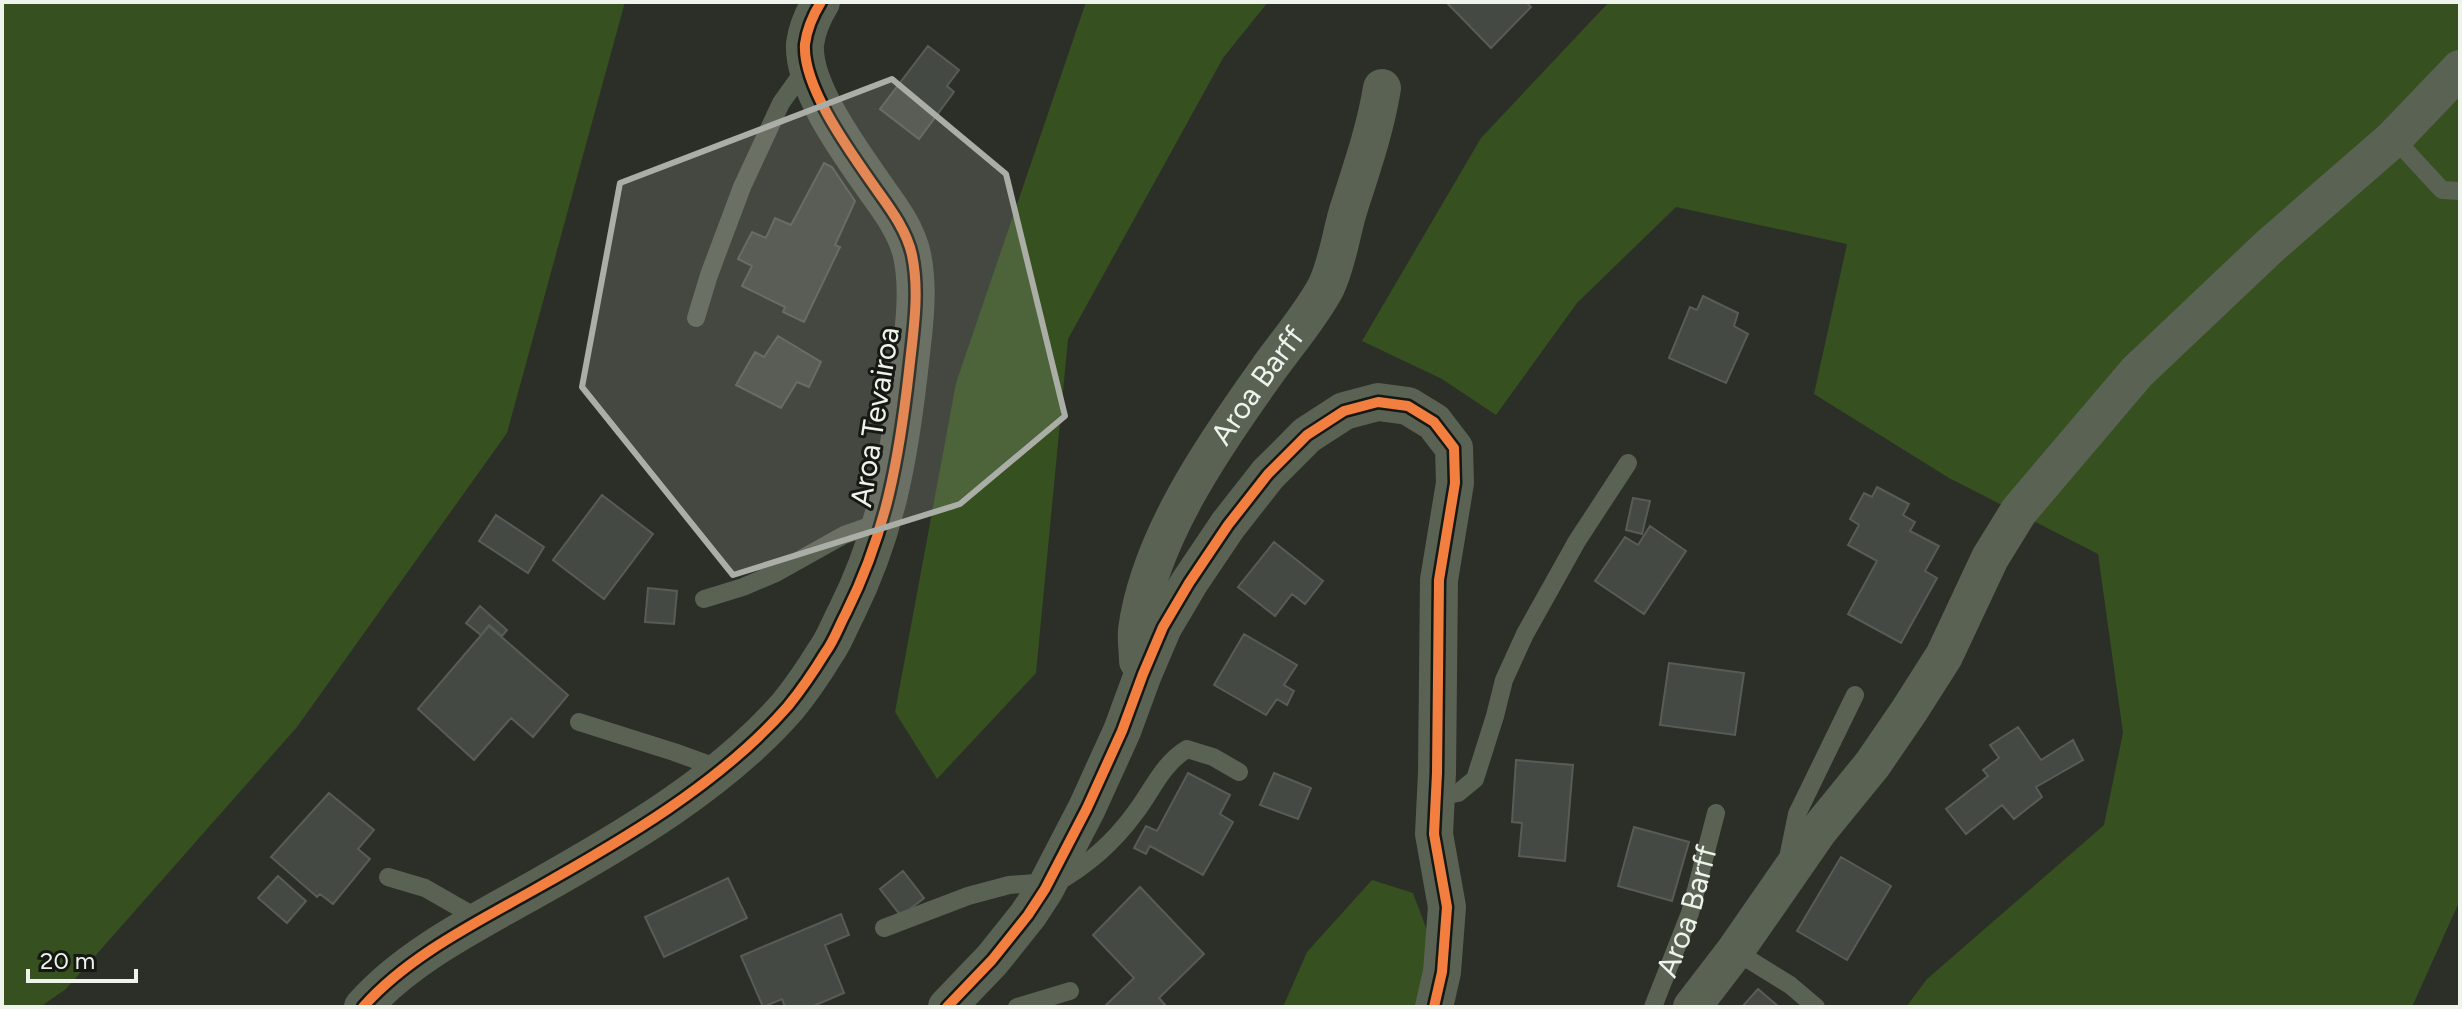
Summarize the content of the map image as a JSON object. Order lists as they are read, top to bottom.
{
  "streets": {
    "street": ["Aroa Barff", "Aroa Tevairoa"]
  },
  "scale_bar": "20 m"
}
